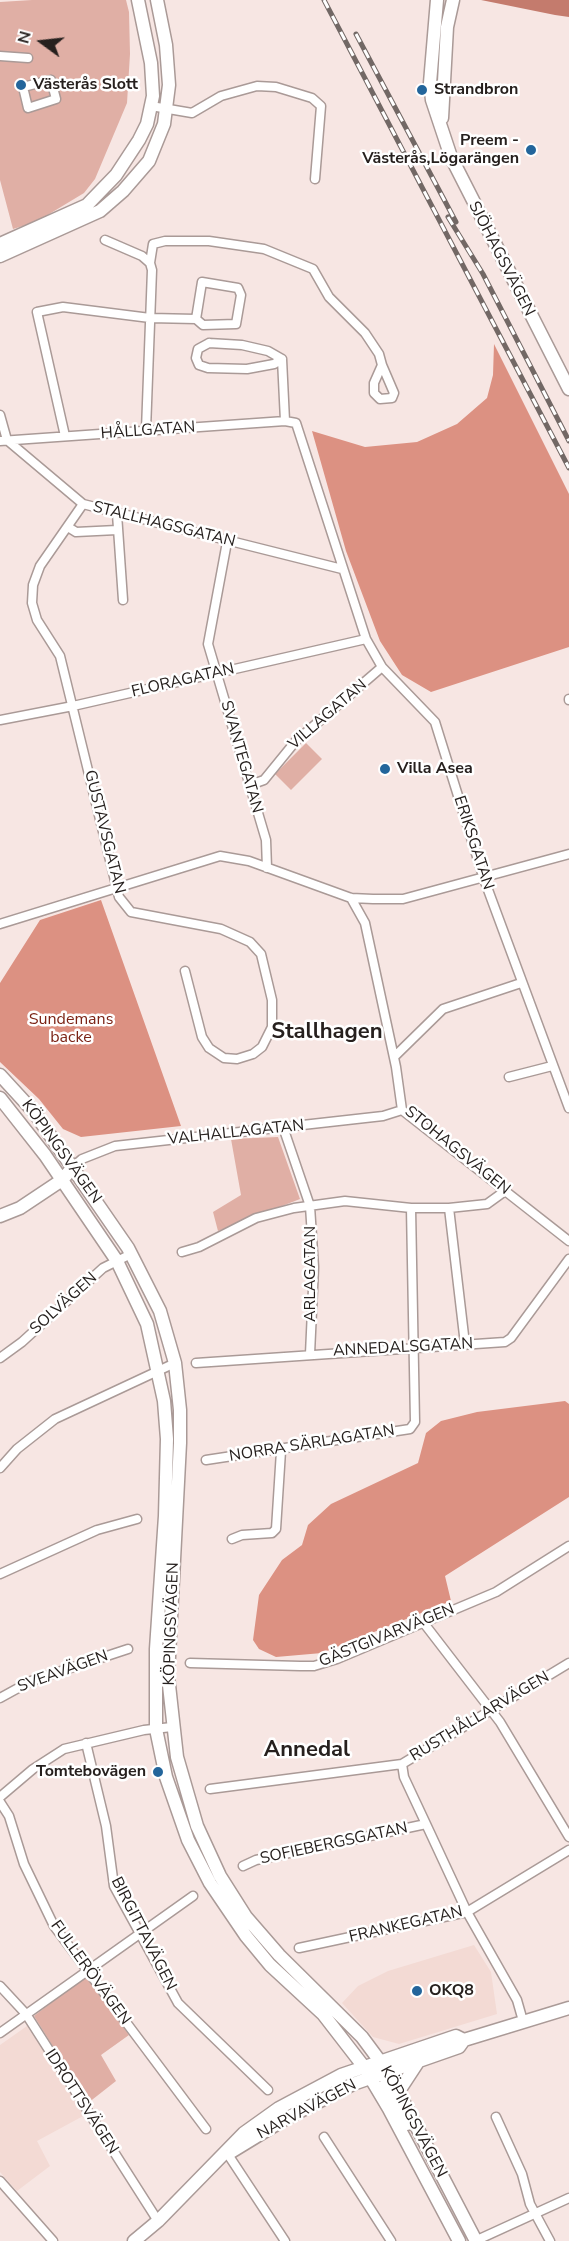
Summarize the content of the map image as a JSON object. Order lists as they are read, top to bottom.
{
  "streets": {
    "main road": ["SJÖHAGSVÄGEN", "KÖPINGSVÄGEN", "NARVAVÄGEN"],
    "street": [
      "HÅLLGATAN",
      "STALLHAGSGATAN",
      "FLORAGATAN",
      "VILLAGATAN",
      "SVANTEGATAN",
      "GUSTAVSGATAN",
      "ERIKSGATAN",
      "VALHALLAGATAN",
      "STOHAGSVÄGEN",
      "ARLAGATAN",
      "SOLVÄGEN",
      "ANNEDALSGATAN",
      "NORRA SÄRLAGATAN",
      "GÄSTGIVARVÄGEN",
      "SVEAVÄGEN",
      "RUSTHÅLLARVÄGEN",
      "SOFIEBERGSGATAN",
      "FRANKEGATAN",
      "BIRGITTAVÄGEN",
      "FULLERÖVÄGEN",
      "IDROTTSVÄGEN"
    ]
  },
  "crossings": [
    ["HÅLLGATAN", "STALLHAGSGATAN"],
    ["HÅLLGATAN", "ERIKSGATAN"],
    ["STALLHAGSGATAN", "SVANTEGATAN"],
    ["STALLHAGSGATAN", "GUSTAVSGATAN"],
    ["STALLHAGSGATAN", "ERIKSGATAN"],
    ["FLORAGATAN", "SVANTEGATAN"],
    ["FLORAGATAN", "GUSTAVSGATAN"],
    ["FLORAGATAN", "ERIKSGATAN"],
    ["VILLAGATAN", "SVANTEGATAN"],
    ["VILLAGATAN", "ERIKSGATAN"],
    ["VALHALLAGATAN", "STOHAGSVÄGEN"],
    ["VALHALLAGATAN", "KÖPINGSVÄGEN"],
    ["VALHALLAGATAN", "ARLAGATAN"],
    ["KÖPINGSVÄGEN", "SOLVÄGEN"],
    ["KÖPINGSVÄGEN", "NARVAVÄGEN"],
    ["ARLAGATAN", "ANNEDALSGATAN"],
    ["ANNEDALSGATAN", "NORRA SÄRLAGATAN"],
    ["IDROTTSVÄGEN", "NARVAVÄGEN"]
  ],
  "districts": ["Stallhagen", "Annedal"],
  "parks": ["Sundemans backe"],
  "places": [
    "Västerås Slott",
    "Strandbron",
    "Preem - Västerås,Lögarängen",
    "Villa Asea",
    "Tomtebovägen",
    "OKQ8"
  ],
  "north": "left"
}
